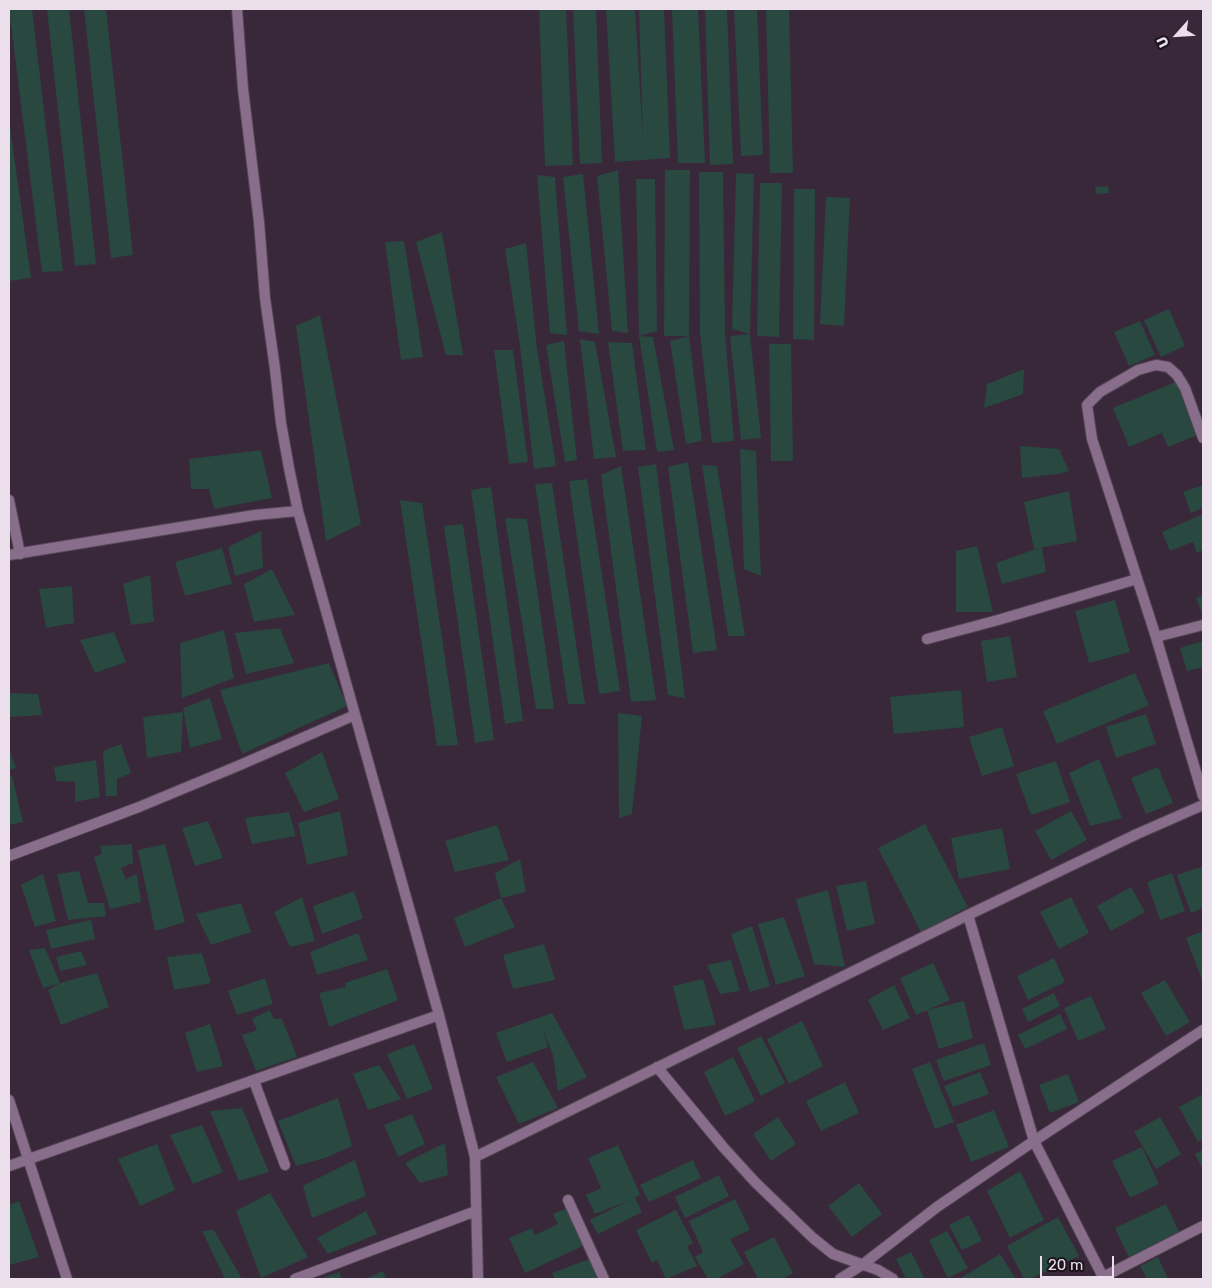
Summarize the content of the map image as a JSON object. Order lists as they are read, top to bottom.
{
  "scale_bar": "20 m",
  "north": "bottom left"
}
